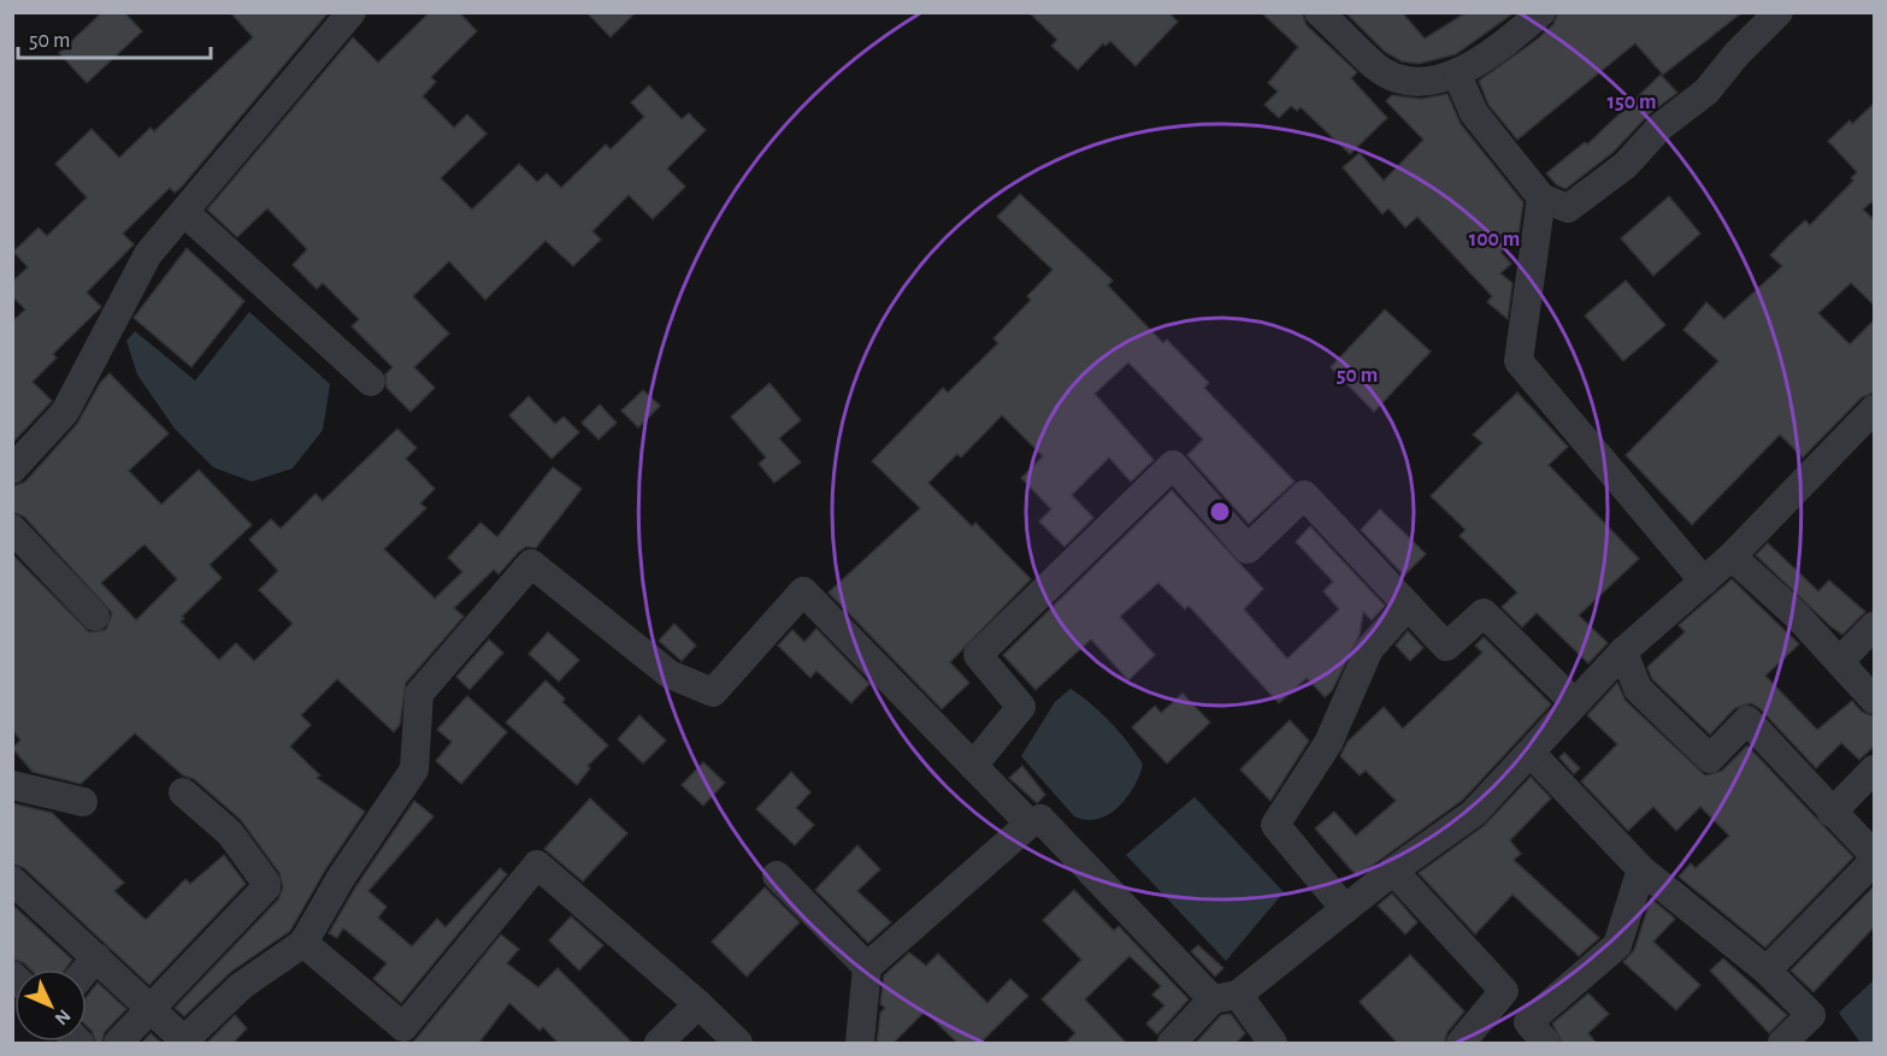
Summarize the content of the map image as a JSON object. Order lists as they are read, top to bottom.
{
  "scale_bar": "50 m",
  "north": "bottom right",
  "rings": ["150 m", "100 m", "50 m"]
}
